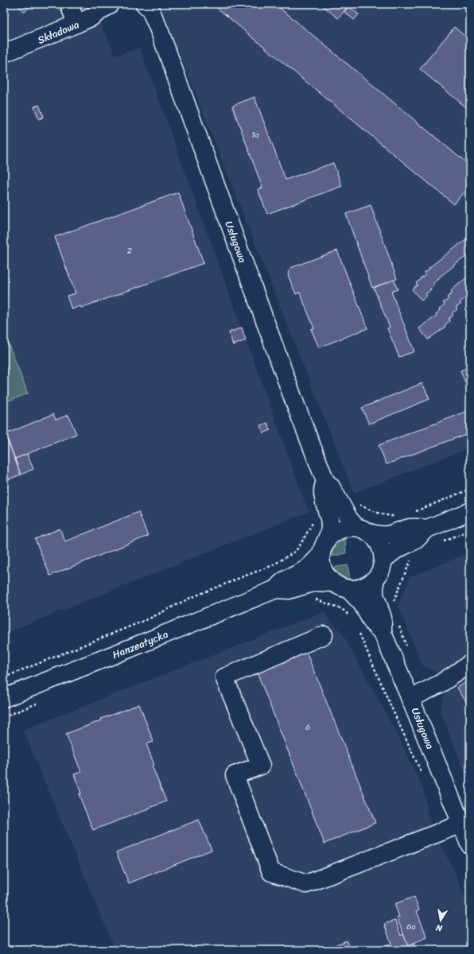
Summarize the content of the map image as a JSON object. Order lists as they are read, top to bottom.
{
  "streets": {
    "street": ["Składowa", "Usługowa", "Hanzeatycka"]
  },
  "crossings": [
    ["Usługowa", "Hanzeatycka"]
  ],
  "house_numbers": [
    "1a",
    "2",
    "6",
    "6a"
  ],
  "north": "bottom"
}
